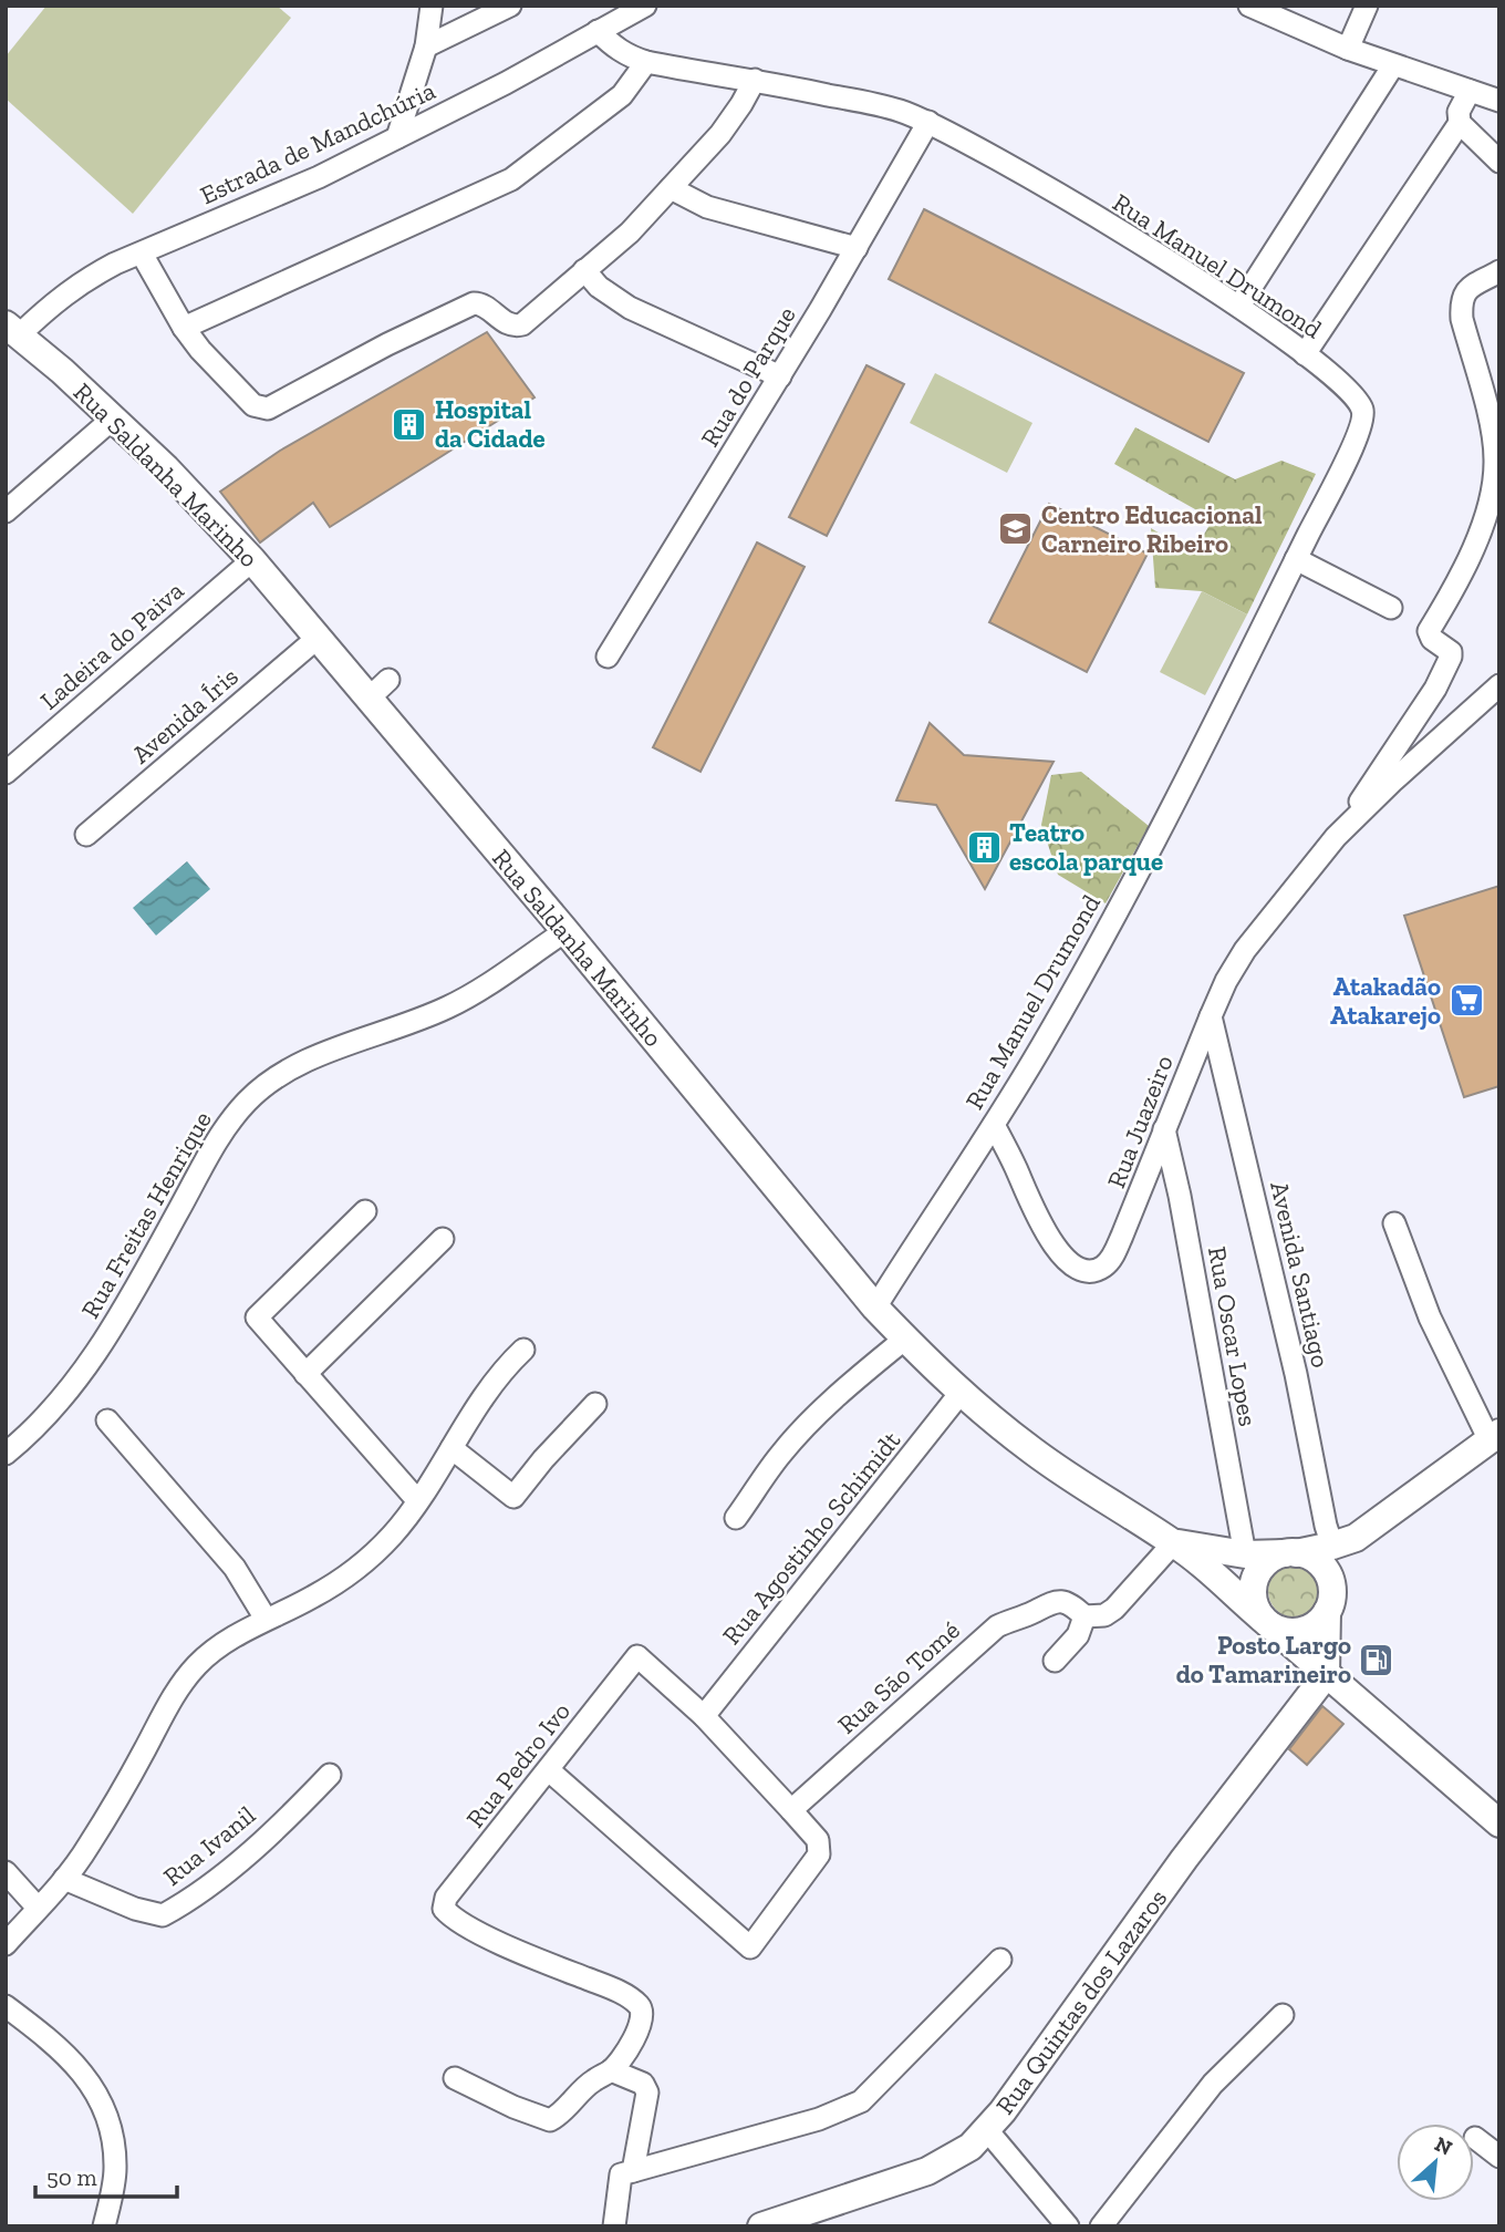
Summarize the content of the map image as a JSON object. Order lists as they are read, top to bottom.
{
  "streets": {
    "main road": ["Rua Saldanha Marinho", "Rua Quintas dos Lazaros"],
    "street": [
      "Estrada de Mandchúria",
      "Rua Manuel Drumond",
      "Rua do Parque",
      "Ladeira do Paiva",
      "Avenida Íris",
      "Rua Juazeiro",
      "Rua Freitas Henrique",
      "Avenida Santiago",
      "Rua Oscar Lopes",
      "Rua Agostinho Schimidt",
      "Rua Sāo Tomé",
      "Rua Pedro Ivo",
      "Rua Ivanil"
    ]
  },
  "crossings": [
    ["Estrada de Mandchúria", "Rua Manuel Drumond"],
    ["Estrada de Mandchúria", "Rua Saldanha Marinho"],
    ["Rua Manuel Drumond", "Rua do Parque"],
    ["Rua Manuel Drumond", "Rua Saldanha Marinho"],
    ["Rua Manuel Drumond", "Rua Juazeiro"],
    ["Rua Saldanha Marinho", "Ladeira do Paiva"],
    ["Rua Saldanha Marinho", "Avenida Íris"],
    ["Rua Saldanha Marinho", "Rua Freitas Henrique"],
    ["Rua Saldanha Marinho", "Rua Oscar Lopes"],
    ["Rua Saldanha Marinho", "Rua Agostinho Schimidt"],
    ["Rua Saldanha Marinho", "Rua Quintas dos Lazaros"],
    ["Rua Juazeiro", "Avenida Santiago"],
    ["Rua Juazeiro", "Rua Oscar Lopes"],
    ["Rua Agostinho Schimidt", "Rua Pedro Ivo"]
  ],
  "places": {
    "building": ["Hospital da Cidade", "Teatro escola parque"],
    "school or university": ["Centro Educacional Carneiro Ribeiro"],
    "supermarket": ["Atakadão Atakarejo"],
    "fuel station": ["Posto Largo do Tamarineiro"]
  },
  "scale_bar": "50 m",
  "north": "top right"
}
